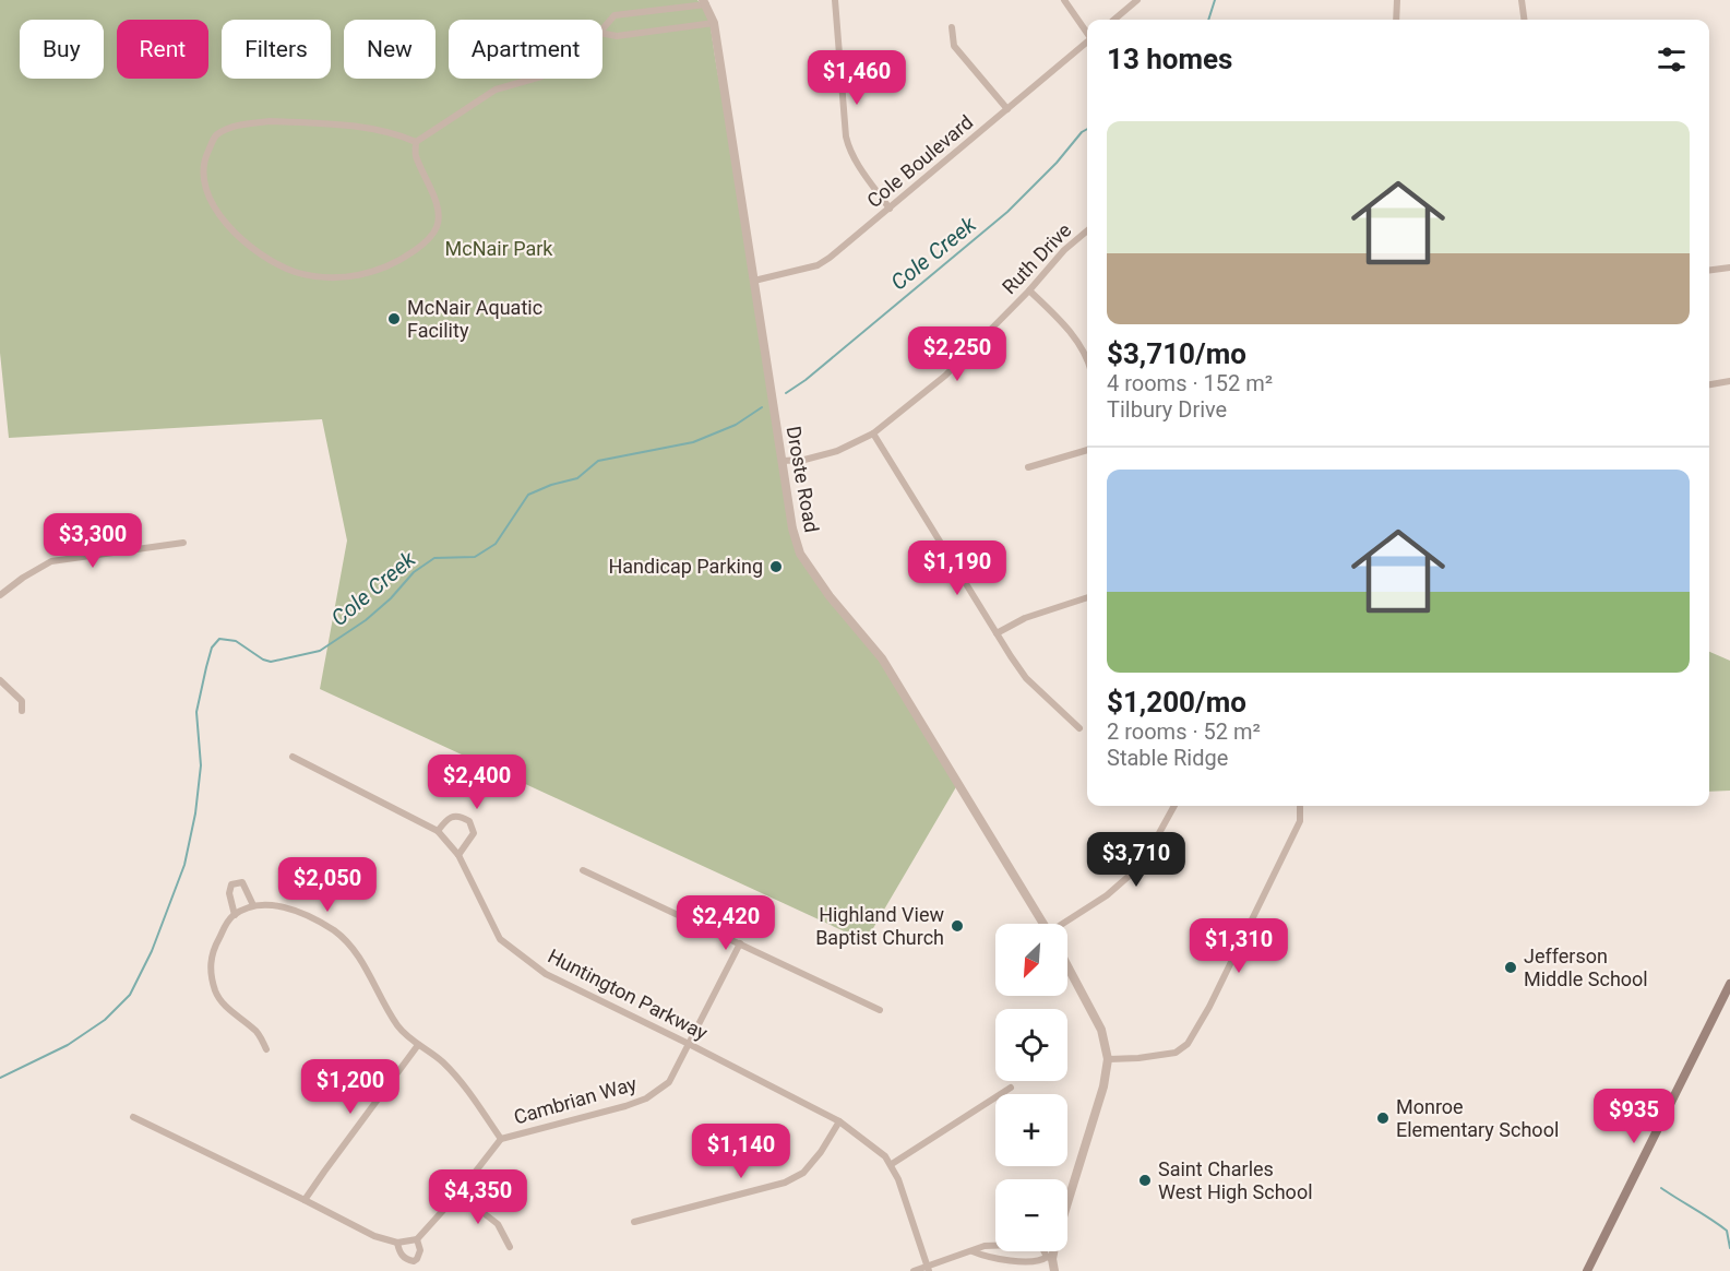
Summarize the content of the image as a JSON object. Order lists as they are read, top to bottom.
{
  "streets": {
    "street": [
      "Cole Boulevard",
      "Ruth Drive",
      "Droste Road",
      "Huntington Parkway",
      "Cambrian Way"
    ]
  },
  "crossings": [
    ["Cole Boulevard", "Droste Road"],
    ["Ruth Drive", "Droste Road"],
    ["Huntington Parkway", "Cambrian Way"]
  ],
  "water": ["Cole Creek"],
  "parks": ["McNair Park"],
  "places": [
    "McNair Aquatic Facility",
    "Handicap Parking",
    "Highland View Baptist Church",
    "Jefferson Middle School",
    "Monroe Elementary School",
    "Saint Charles West High School"
  ],
  "north": "bottom left",
  "page": {
    "chip": [
      "Buy",
      "Rent",
      "Filters",
      "New",
      "Apartment"
    ],
    "heading": "13 homes",
    "price": [
      "$1,460",
      "$2,250",
      "$3,300",
      "$1,190",
      "$2,400",
      "$3,710",
      "$2,050",
      "$2,420",
      "$1,310",
      "$1,200",
      "$935",
      "$1,140",
      "$4,350"
    ],
    "list": [
      {
        "name": "$3,710/mo",
        "note": "4 rooms · 152 m² · Tilbury Drive"
      },
      {
        "name": "$1,200/mo",
        "note": "2 rooms · 52 m² · Stable Ridge"
      }
    ],
    "map_buttons": ["+", "−"]
  }
}
